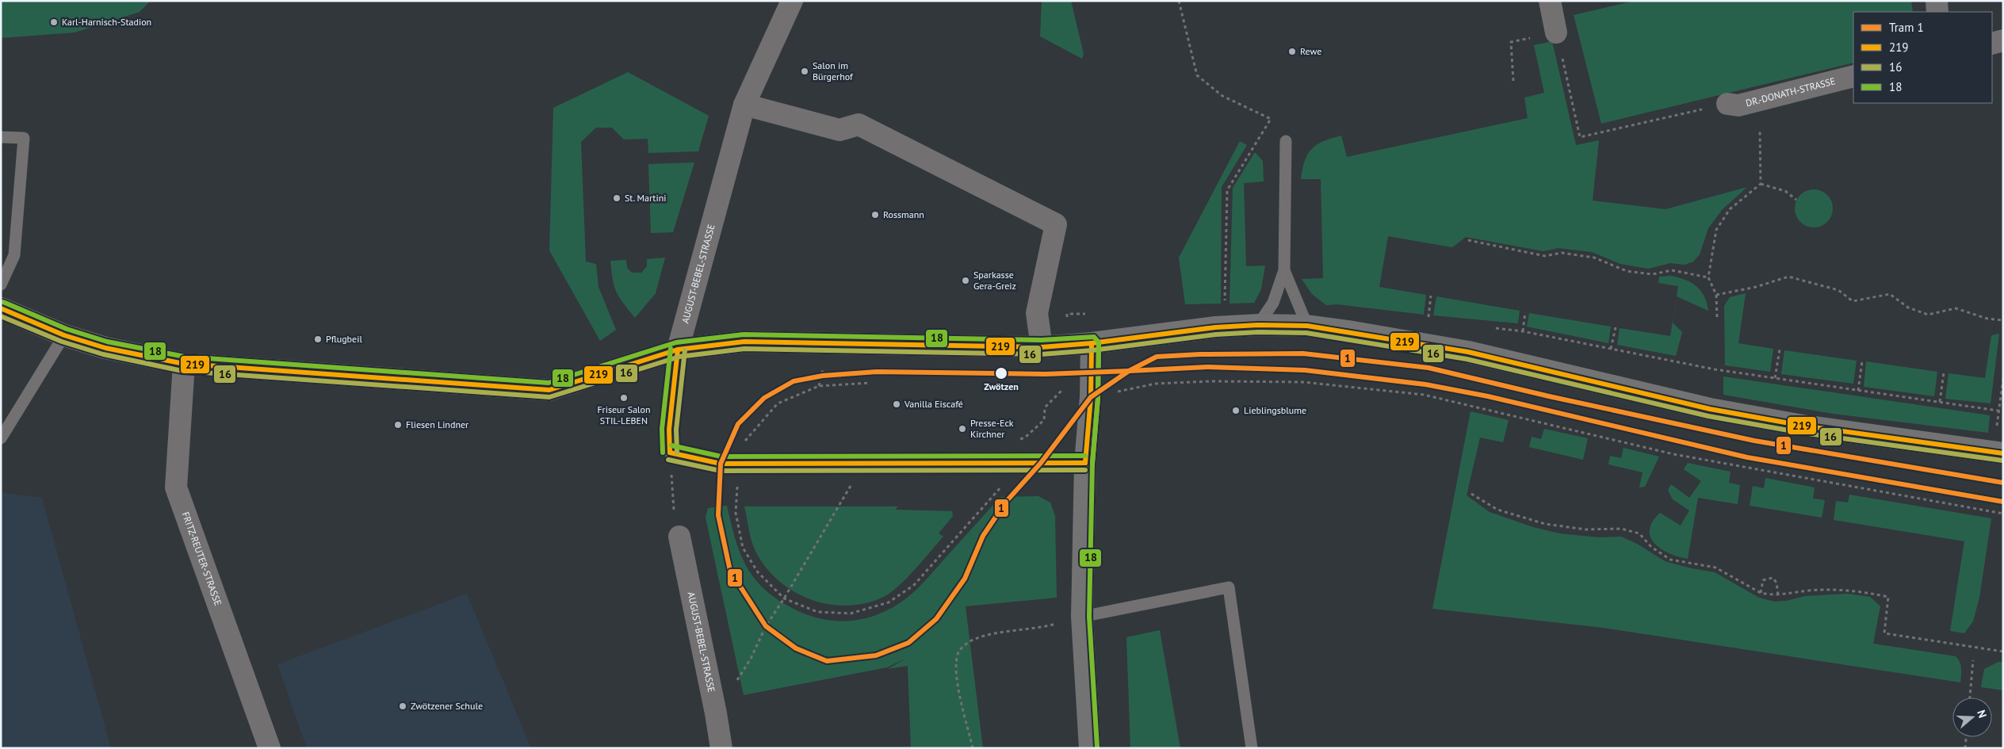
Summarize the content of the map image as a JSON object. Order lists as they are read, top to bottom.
{
  "streets": {
    "street": ["DR.-DONATH-STRASSE", "AUGUST-BEBEL-STRASSE", "FRITZ-REUTER-STRASSE"]
  },
  "places": [
    "Karl-Harnisch-Stadion",
    "Rewe",
    "Salon im Bürgerhof",
    "St. Martini",
    "Rossmann",
    "Sparkasse Gera-Greiz",
    "Pflugbeil",
    "Zwötzen",
    "Friseur Salon STIL-LEBEN",
    "Vanilla Eiscafé",
    "Lieblingsblume",
    "Fliesen Lindner",
    "Presse-Eck Kirchner",
    "Zwötzener Schule"
  ],
  "lines": [
    "transit line 18",
    "transit line 219",
    "transit line 16",
    "tram line 1"
  ],
  "legend": [
    "Tram 1",
    "219",
    "16",
    "18"
  ],
  "north": "right"
}
